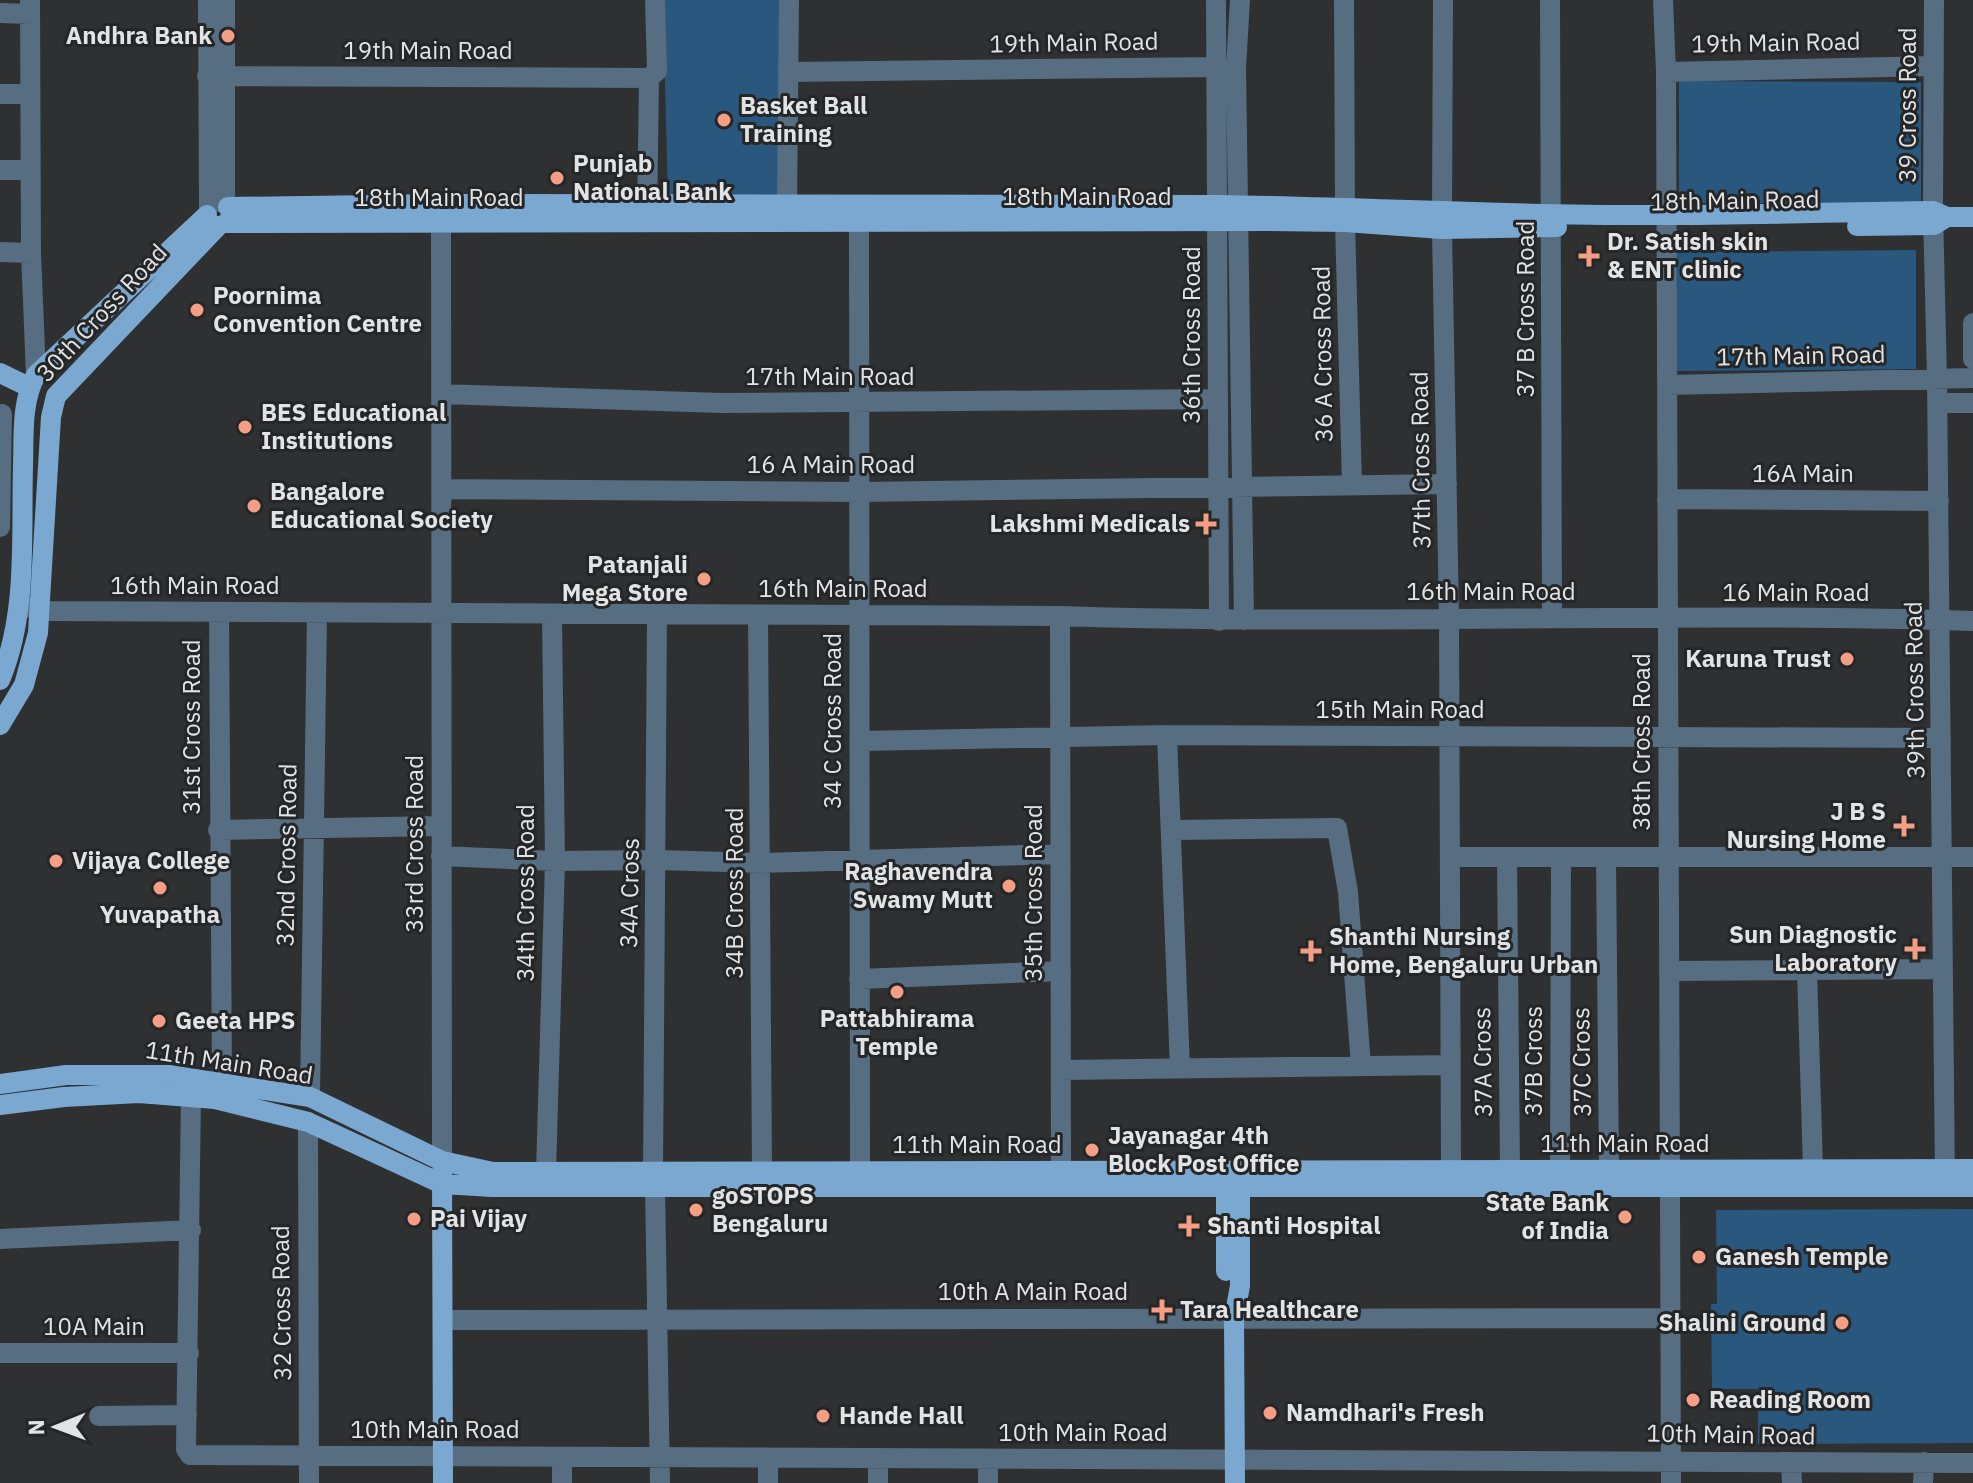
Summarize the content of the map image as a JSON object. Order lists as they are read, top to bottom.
{
  "streets": {
    "main road": [
      "18th Main Road",
      "30th Cross Road",
      "33rd Cross Road",
      "11th Main Road"
    ],
    "street": [
      "19th Main Road",
      "39 Cross Road",
      "37 B Cross Road",
      "36th Cross Road",
      "36 A Cross Road",
      "17th Main Road",
      "37th Cross Road",
      "16 A Main Road",
      "16A Main",
      "16th Main Road",
      "16 Main Road",
      "39th Cross Road",
      "15th Main Road",
      "34 C Cross Road",
      "31st Cross Road",
      "38th Cross Road",
      "32nd Cross Road",
      "34th Cross Road",
      "34A Cross",
      "34B Cross Road",
      "35th Cross Road",
      "37B Cross",
      "37A Cross",
      "37C Cross",
      "10th A Main Road",
      "32 Cross Road",
      "10A Main",
      "10th Main Road"
    ]
  },
  "crossings": [
    ["19th Main Road", "39 Cross Road"],
    ["19th Main Road", "36th Cross Road"],
    ["19th Main Road", "38th Cross Road"],
    ["39 Cross Road", "18th Main Road"],
    ["39 Cross Road", "39th Cross Road"],
    ["18th Main Road", "37 B Cross Road"],
    ["18th Main Road", "30th Cross Road"],
    ["18th Main Road", "36th Cross Road"],
    ["18th Main Road", "36 A Cross Road"],
    ["18th Main Road", "37th Cross Road"],
    ["18th Main Road", "39th Cross Road"],
    ["18th Main Road", "34 C Cross Road"],
    ["18th Main Road", "38th Cross Road"],
    ["18th Main Road", "33rd Cross Road"],
    ["37 B Cross Road", "16th Main Road"],
    ["30th Cross Road", "16th Main Road"],
    ["36th Cross Road", "17th Main Road"],
    ["36th Cross Road", "16 A Main Road"],
    ["36th Cross Road", "16th Main Road"],
    ["17th Main Road", "39th Cross Road"],
    ["17th Main Road", "34 C Cross Road"],
    ["17th Main Road", "38th Cross Road"],
    ["17th Main Road", "33rd Cross Road"],
    ["37th Cross Road", "16th Main Road"],
    ["37th Cross Road", "15th Main Road"],
    ["37th Cross Road", "11th Main Road"],
    ["16 A Main Road", "34 C Cross Road"],
    ["16 A Main Road", "33rd Cross Road"],
    ["16A Main", "39th Cross Road"],
    ["16A Main", "38th Cross Road"],
    ["16th Main Road", "16 Main Road"],
    ["16th Main Road", "34 C Cross Road"],
    ["16th Main Road", "31st Cross Road"],
    ["16th Main Road", "38th Cross Road"],
    ["16th Main Road", "33rd Cross Road"],
    ["16th Main Road", "32nd Cross Road"],
    ["16th Main Road", "34th Cross Road"],
    ["16th Main Road", "34A Cross"],
    ["16th Main Road", "34B Cross Road"],
    ["16th Main Road", "35th Cross Road"],
    ["16 Main Road", "39th Cross Road"],
    ["16 Main Road", "38th Cross Road"],
    ["39th Cross Road", "15th Main Road"],
    ["39th Cross Road", "11th Main Road"],
    ["15th Main Road", "34 C Cross Road"],
    ["15th Main Road", "38th Cross Road"],
    ["15th Main Road", "35th Cross Road"],
    ["34 C Cross Road", "11th Main Road"],
    ["31st Cross Road", "11th Main Road"],
    ["38th Cross Road", "11th Main Road"],
    ["38th Cross Road", "10th A Main Road"],
    ["38th Cross Road", "10th Main Road"],
    ["33rd Cross Road", "11th Main Road"],
    ["33rd Cross Road", "10th A Main Road"],
    ["33rd Cross Road", "10th Main Road"],
    ["32nd Cross Road", "11th Main Road"],
    ["34th Cross Road", "11th Main Road"],
    ["34A Cross", "11th Main Road"],
    ["34B Cross Road", "11th Main Road"],
    ["35th Cross Road", "11th Main Road"],
    ["37B Cross", "11th Main Road"],
    ["37A Cross", "11th Main Road"],
    ["37C Cross", "11th Main Road"],
    ["11th Main Road", "32 Cross Road"],
    ["32 Cross Road", "10th Main Road"]
  ],
  "places": {
    "other": [
      "Andhra Bank",
      "Basket Ball Training",
      "Punjab National Bank",
      "Poornima Convention Centre",
      "BES Educational Institutions",
      "Bangalore Educational Society",
      "Patanjali Mega Store",
      "Karuna Trust",
      "Vijaya College",
      "Raghavendra Swamy Mutt",
      "Yuvapatha",
      "Pattabhirama Temple",
      "Geeta HPS",
      "Jayanagar 4th Block Post Office",
      "goSTOPS Bengaluru",
      "State Bank of India",
      "Pai Vijay",
      "Ganesh Temple",
      "Shalini Ground",
      "Reading Room",
      "Namdhari's Fresh",
      "Hande Hall"
    ],
    "health": [
      "Dr. Satish skin & ENT clinic",
      "Lakshmi Medicals",
      "J B S Nursing Home",
      "Sun Diagnostic Laboratory",
      "Shanthi Nursing Home, Bengaluru Urban",
      "Shanti Hospital",
      "Tara Healthcare"
    ]
  },
  "north": "left"
}
